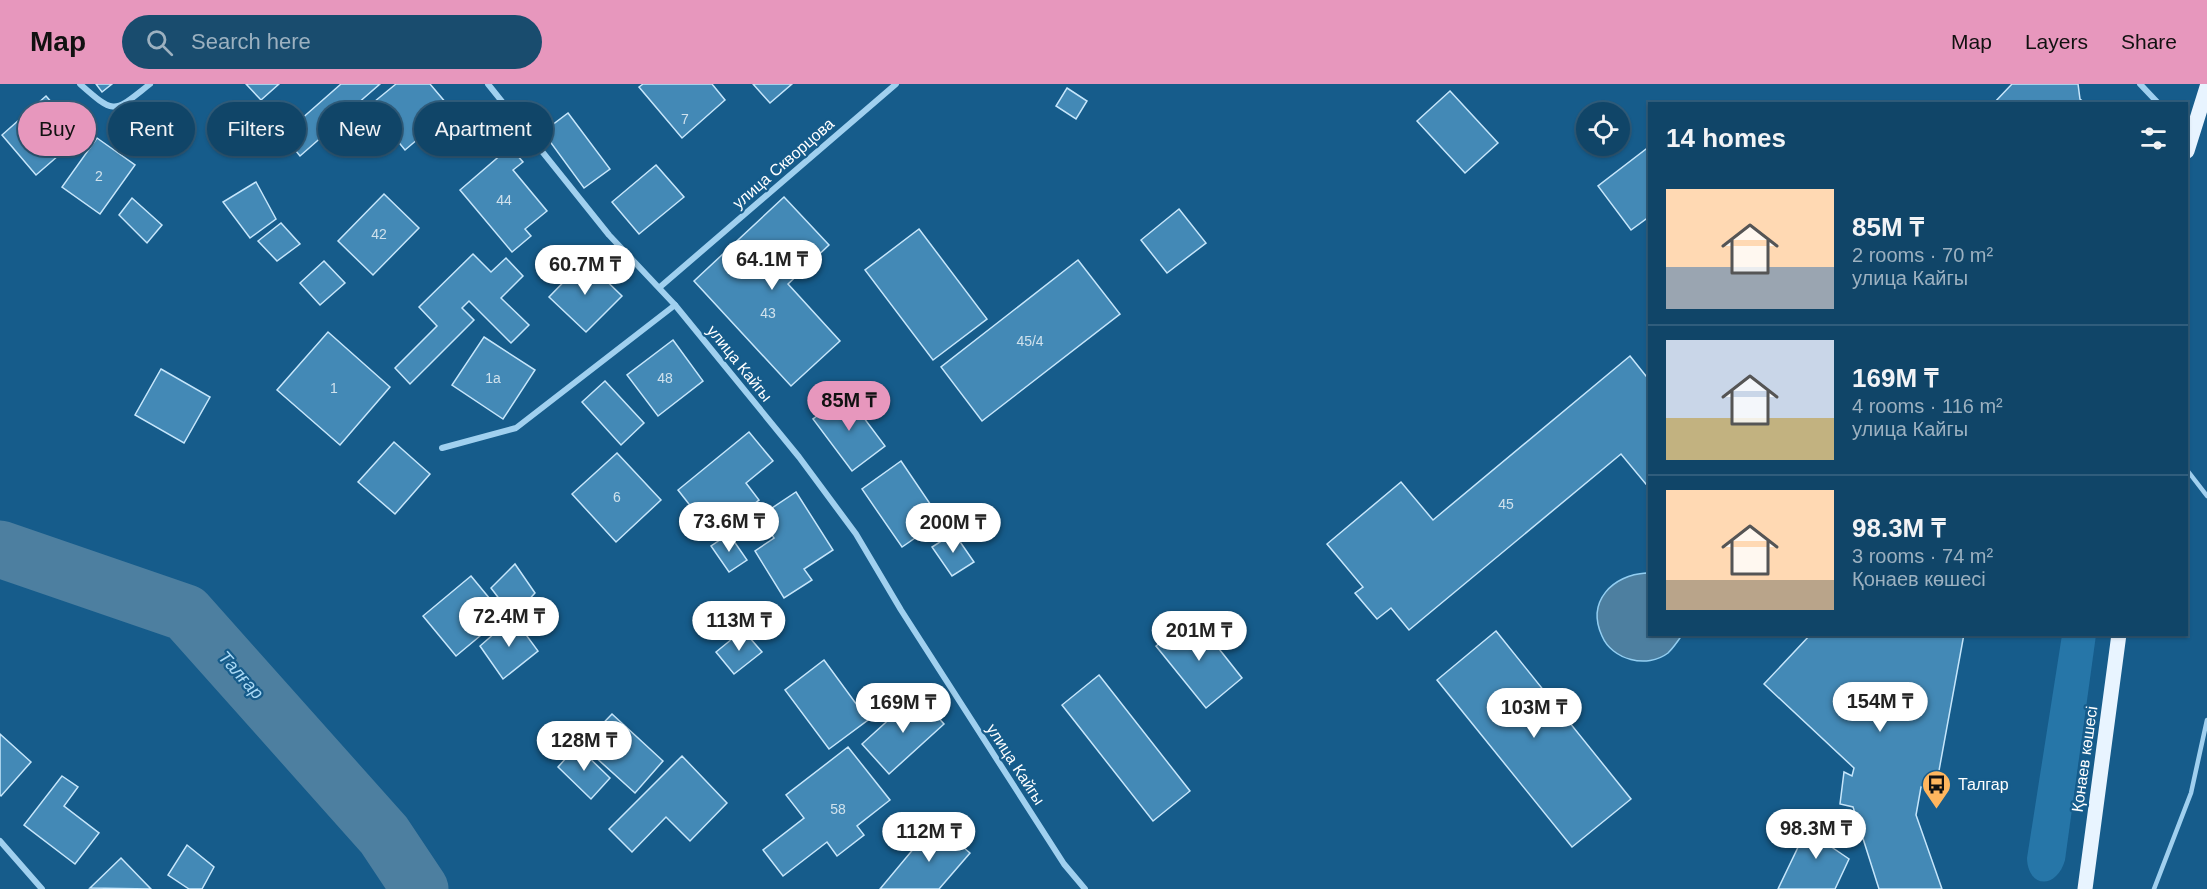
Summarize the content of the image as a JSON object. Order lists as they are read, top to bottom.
{
  "streets": {
    "main road": ["Қонаев көшесі"],
    "street": ["улица Скворцова", "улица Кайгы"]
  },
  "crossings": [
    ["улица Скворцова", "улица Кайгы"]
  ],
  "water": ["Талғар"],
  "places": {
    "bus stop": ["Талгар"]
  },
  "house_numbers": [
    "7",
    "2",
    "44",
    "42",
    "43",
    "45/4",
    "1а",
    "48",
    "1",
    "6",
    "45",
    "58"
  ],
  "page": {
    "header": "Map",
    "search": "Search here",
    "nav": ["Map", "Layers", "Share"],
    "chip": [
      "Buy",
      "Rent",
      "Filters",
      "New",
      "Apartment"
    ],
    "heading": "14 homes",
    "list": [
      {
        "name": "85M ₸",
        "note": "2 rooms · 70 m² · улица Кайгы"
      },
      {
        "name": "169M ₸",
        "note": "4 rooms · 116 m² · улица Кайгы"
      },
      {
        "name": "98.3M ₸",
        "note": "3 rooms · 74 m² · Қонаев көшесі"
      }
    ],
    "price": [
      "64.1M ₸",
      "60.7M ₸",
      "85M ₸",
      "73.6M ₸",
      "200M ₸",
      "72.4M ₸",
      "113M ₸",
      "201M ₸",
      "154M ₸",
      "169M ₸",
      "103M ₸",
      "128M ₸",
      "98.3M ₸",
      "112M ₸"
    ]
  }
}
